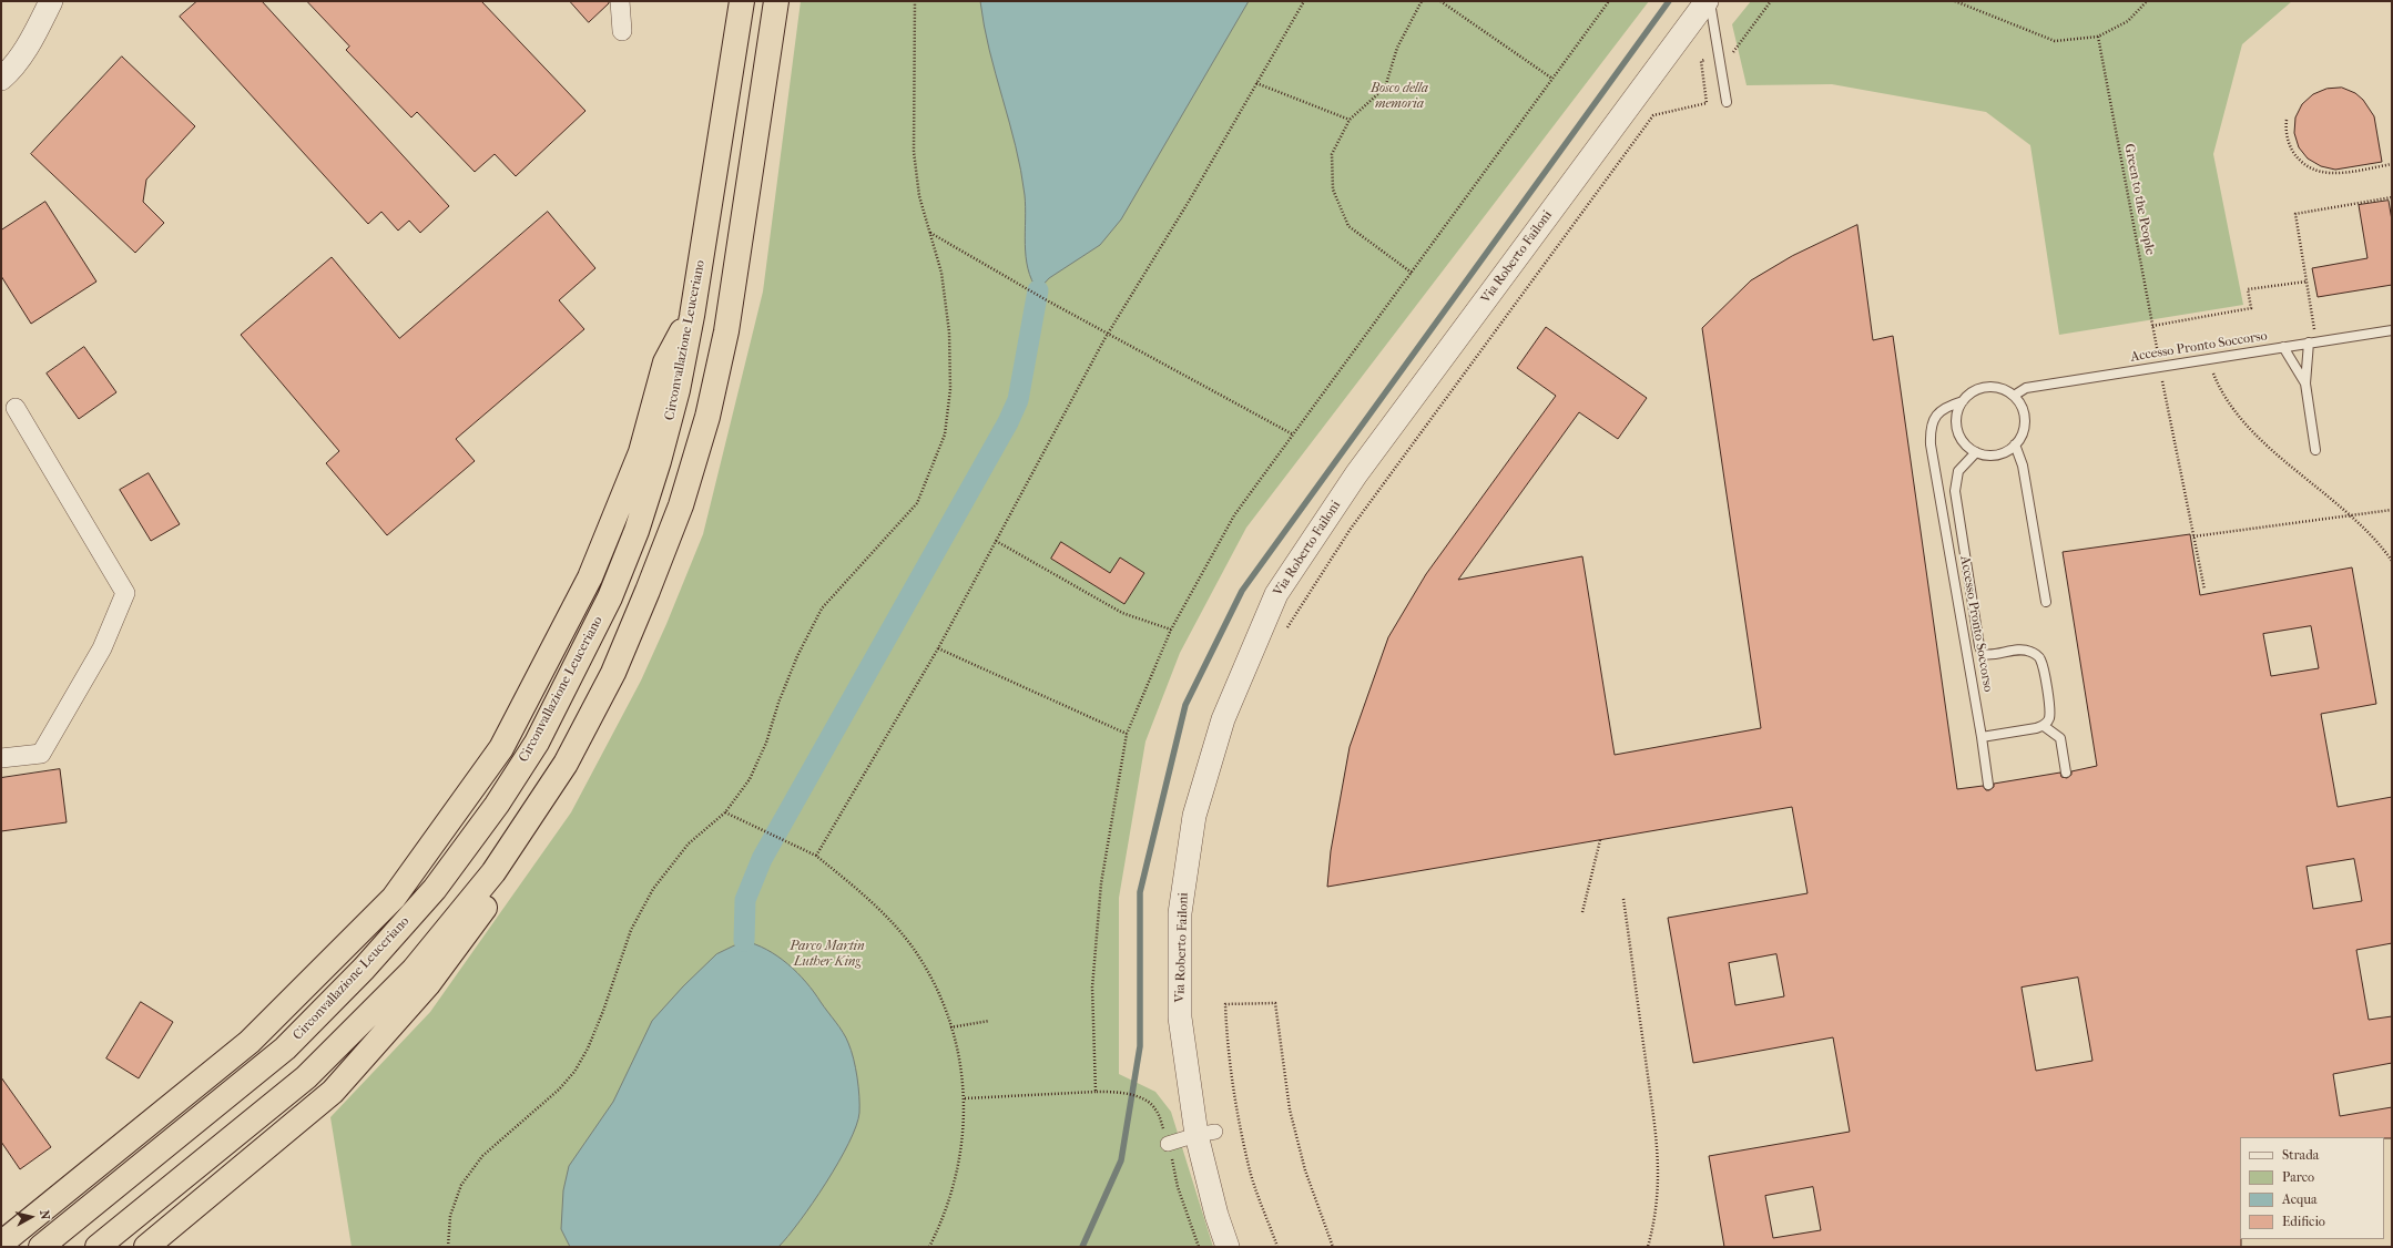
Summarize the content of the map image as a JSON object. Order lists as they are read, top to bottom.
{
  "streets": {
    "highway": ["Circonvallazione Leuceriano"],
    "street": ["Via Roberto Failoni"],
    "lane": ["Accesso Pronto Soccorso"],
    "path": ["Green to the People"]
  },
  "crossings": [
    ["Green to the People", "Accesso Pronto Soccorso"]
  ],
  "parks": ["Bosco della memoria", "Parco Martin Luther King"],
  "legend": [
    "Strada",
    "Parco",
    "Acqua",
    "Edificio"
  ],
  "north": "right"
}
